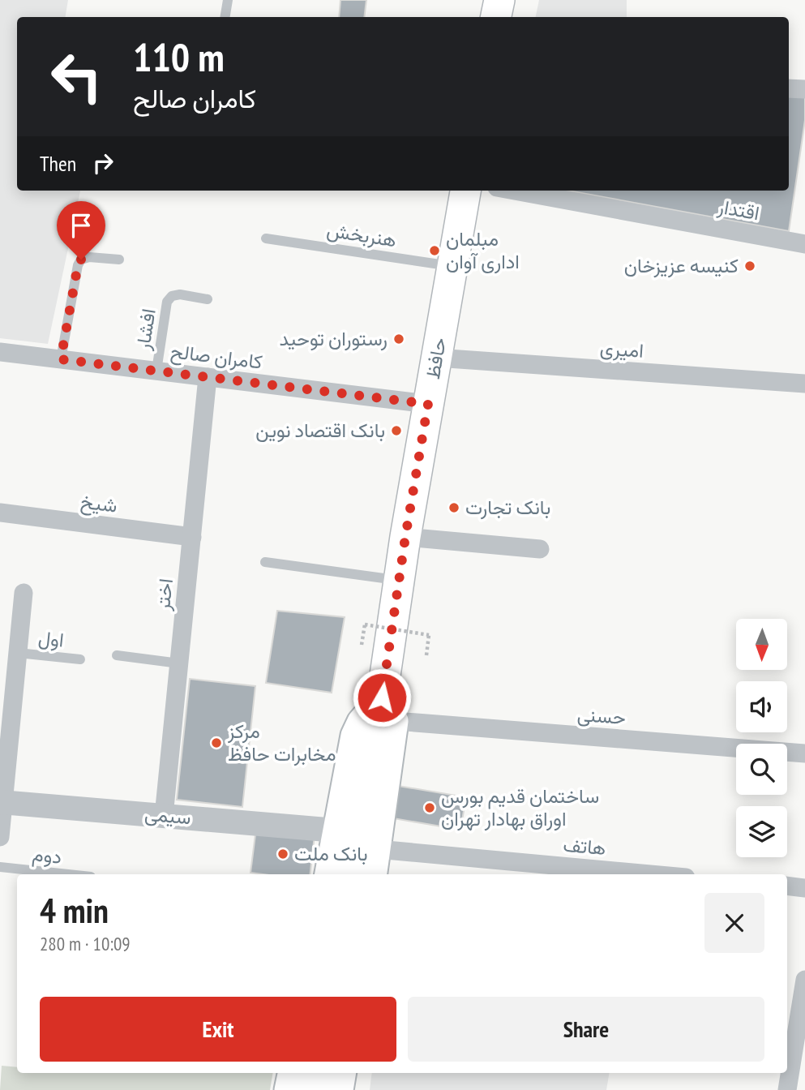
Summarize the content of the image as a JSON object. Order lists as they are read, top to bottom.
{
  "streets": {
    "main road": ["حافظ"],
    "street": [
      "اقتدار",
      "امیری",
      "کامران صالح",
      "شیخ",
      "اختر",
      "حسنی",
      "سیمی",
      "هاتف"
    ],
    "lane": [
      "هنربخش",
      "افشار",
      "اول",
      "دوم"
    ]
  },
  "crossings": [
    ["هنربخش", "حافظ"],
    ["افشار", "کامران صالح"],
    ["امیری", "حافظ"],
    ["کامران صالح", "حافظ"],
    ["کامران صالح", "اختر"],
    ["حافظ", "حسنی"],
    ["حافظ", "هاتف"],
    ["شیخ", "اختر"],
    ["اختر", "سیمی"]
  ],
  "places": [
    "مبلمان اداری آوان",
    "کنیسه عزیزخان",
    "رستوران توحید",
    "بانک اقتصاد نوین",
    "بانک تجارت",
    "مرکز مخابرات حافظ",
    "ساختمان قدیم بورس اوراق بهادار تهران",
    "بانک ملت"
  ],
  "north": "bottom",
  "page": {
    "turn": ["110 m", "کامران صالح"],
    "then": "Then",
    "heading": ["4 min", "280 m · 10:09"],
    "buttons": ["Exit", "Share"]
  }
}
